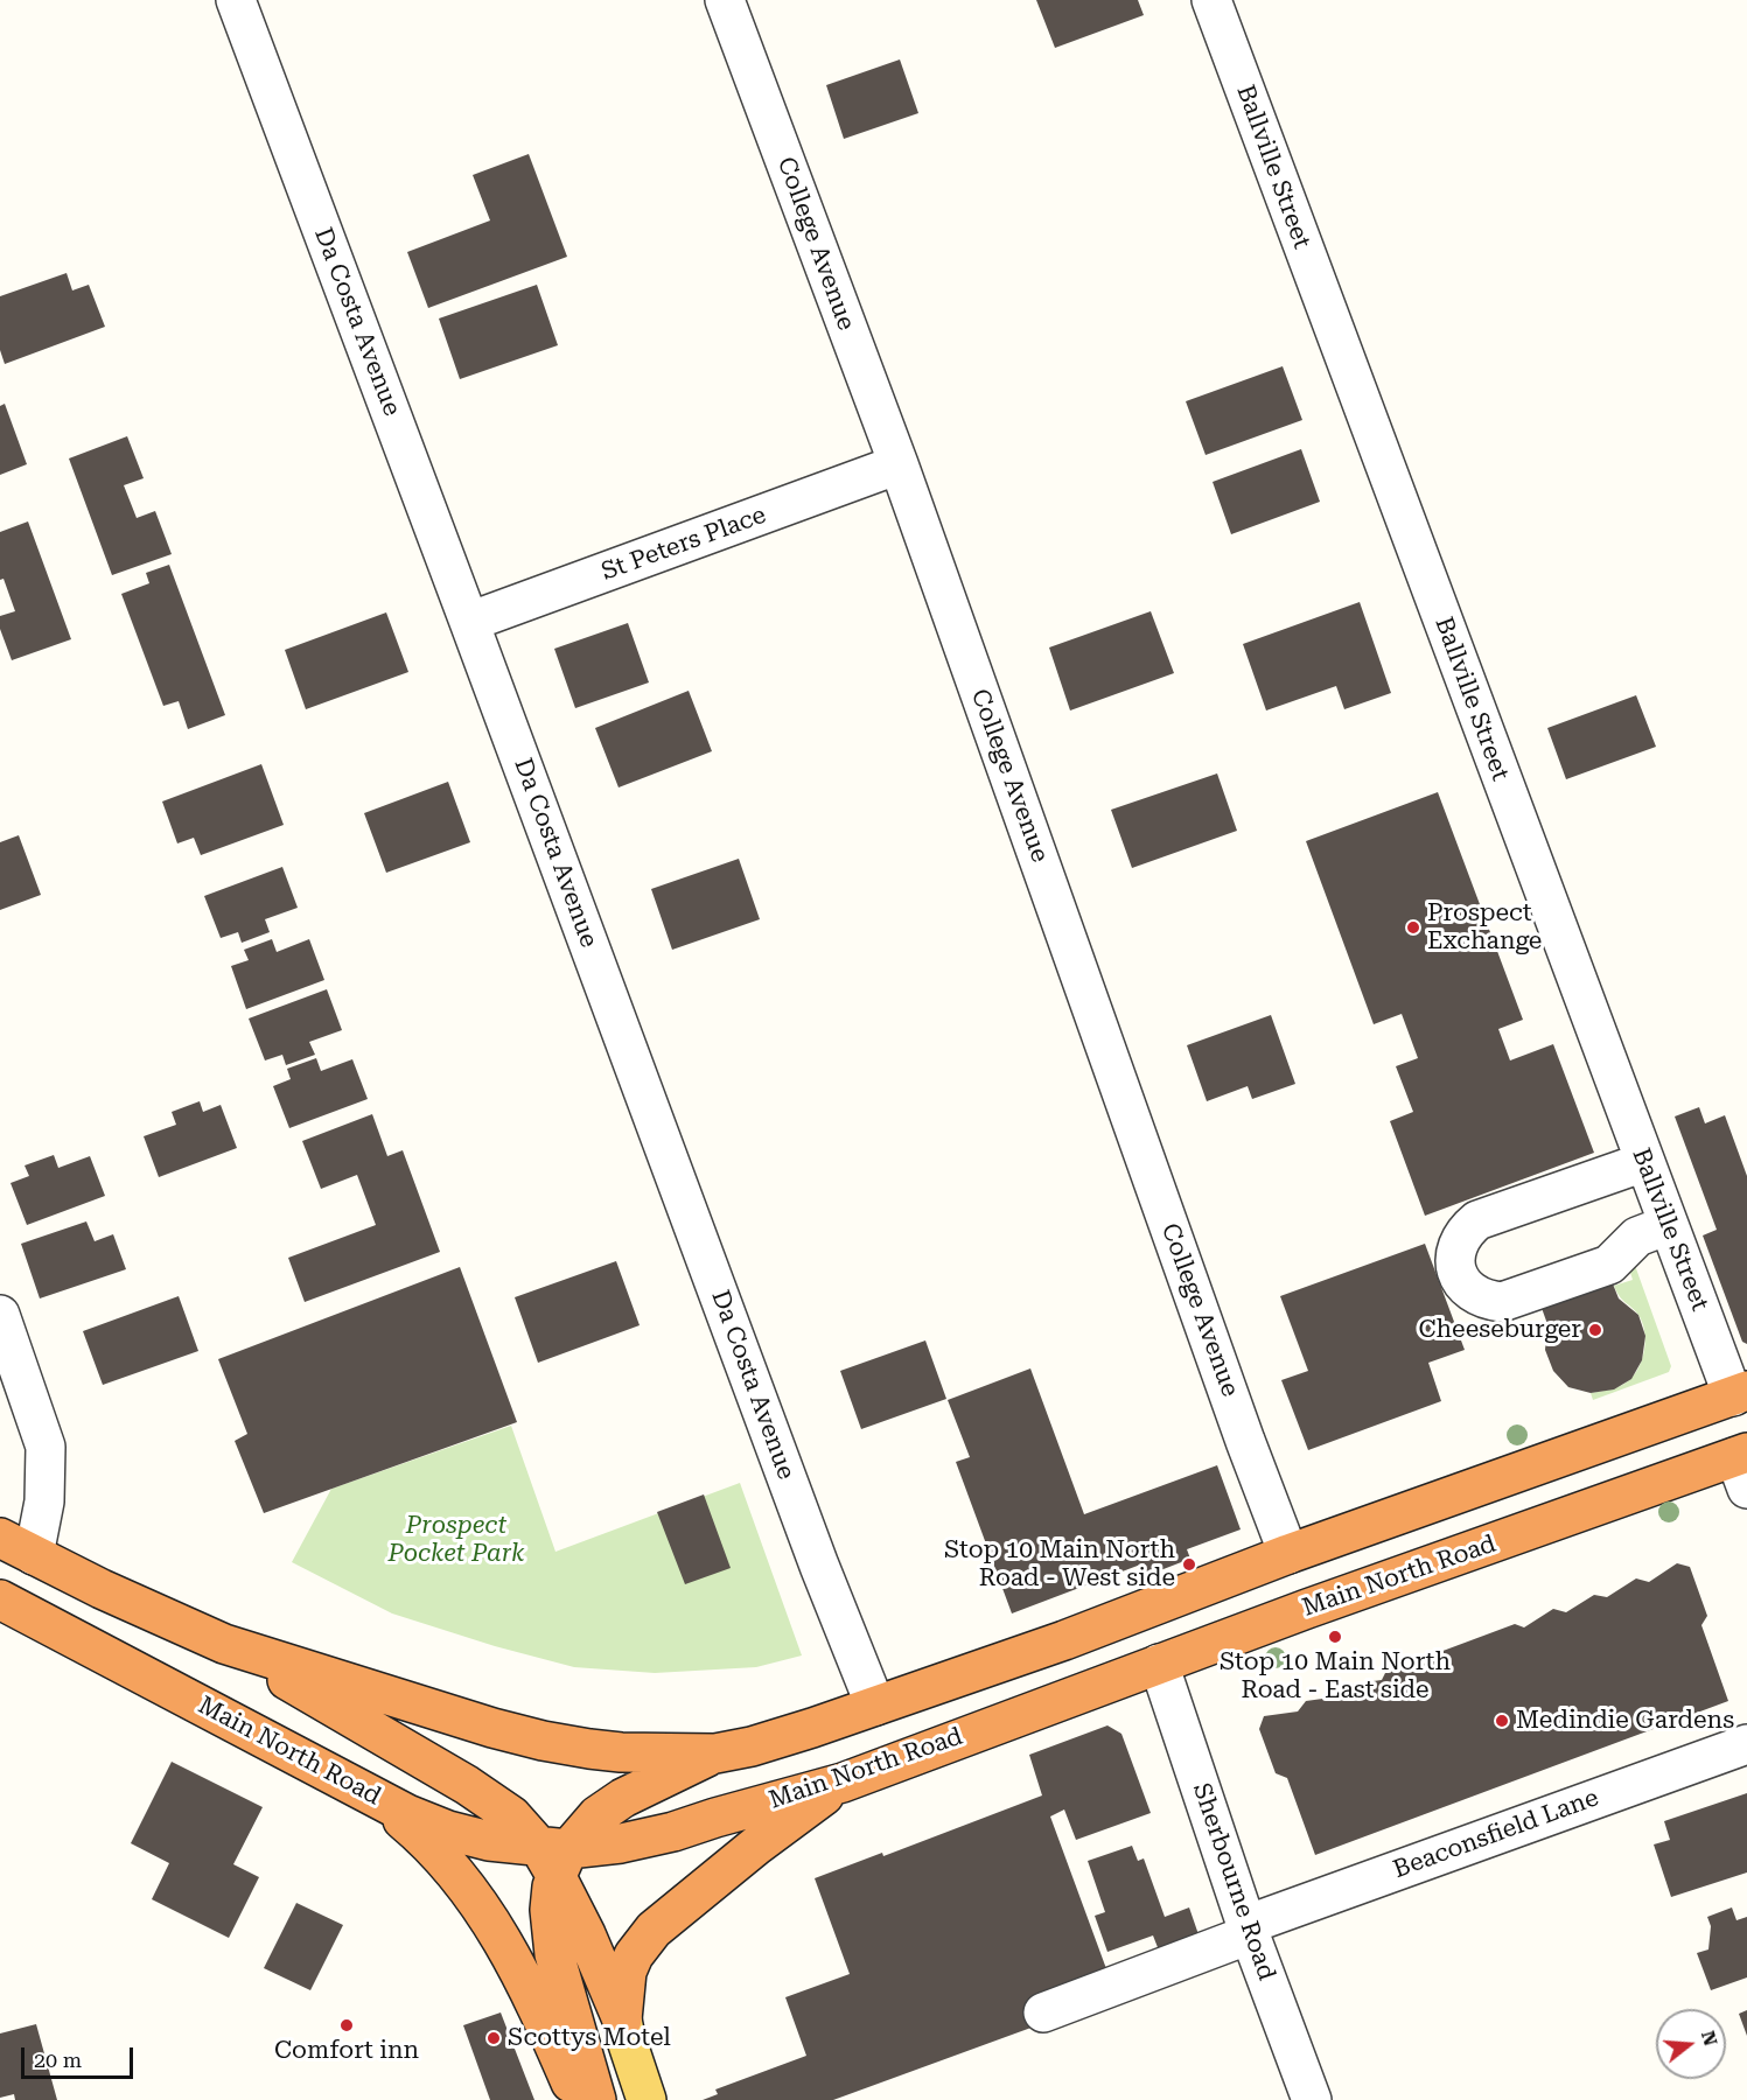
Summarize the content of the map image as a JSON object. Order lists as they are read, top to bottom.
{
  "streets": {
    "highway": ["Main North Road"],
    "street": [
      "Ballville Street",
      "College Avenue",
      "Da Costa Avenue",
      "St Peters Place",
      "Beaconsfield Lane",
      "Sherbourne Road"
    ]
  },
  "crossings": [
    ["College Avenue", "St Peters Place"],
    ["Da Costa Avenue", "St Peters Place"],
    ["Main North Road", "Sherbourne Road"],
    ["Beaconsfield Lane", "Sherbourne Road"]
  ],
  "parks": ["Prospect Pocket Park"],
  "places": [
    "Prospect Exchange",
    "Cheeseburger",
    "Stop 10 Main North Road - West side",
    "Stop 10 Main North Road - East side",
    "Medindie Gardens",
    "Comfort inn",
    "Scottys Motel"
  ],
  "scale_bar": "20 m",
  "north": "right"
}
